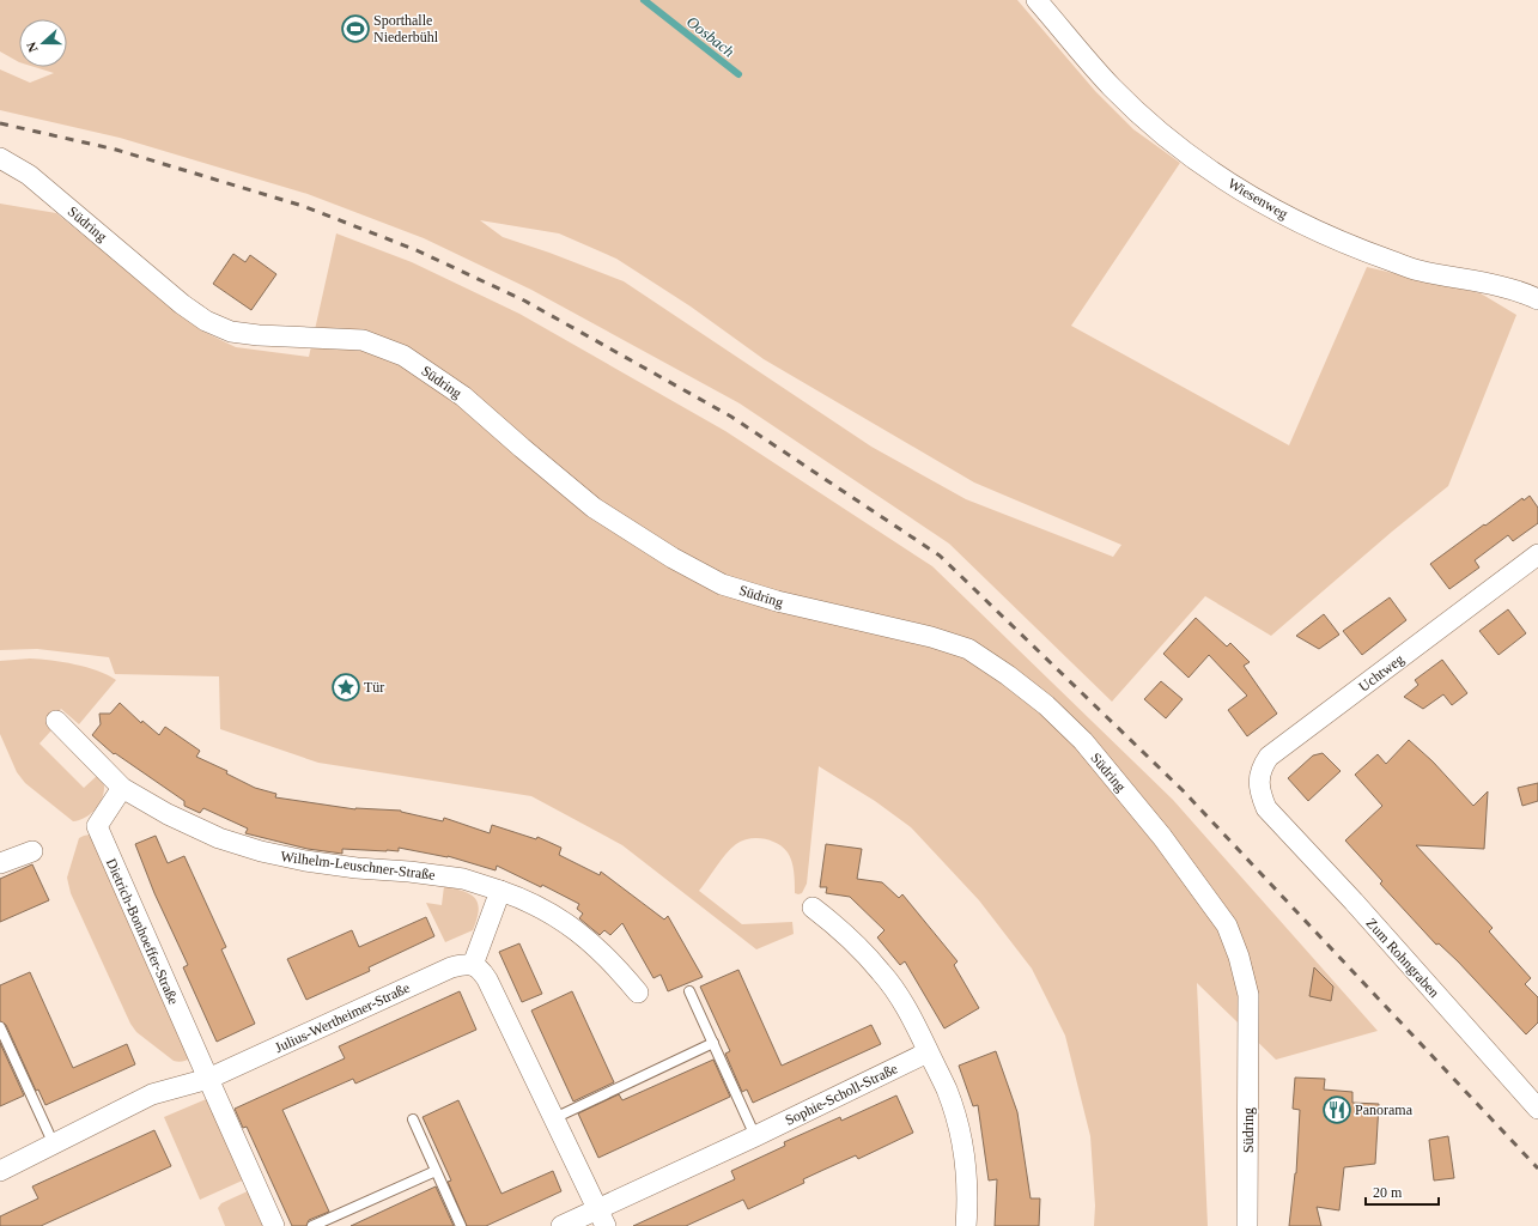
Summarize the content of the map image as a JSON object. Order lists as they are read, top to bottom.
{
  "streets": {
    "street": [
      "Wiesenweg",
      "Südring",
      "Uchtweg",
      "Wilhelm-Leuschner-Straße",
      "Dietrich-Bonhoeffer-Straße",
      "Zum Rohngraben",
      "Julius-Wertheimer-Straße",
      "Sophie-Scholl-Straße"
    ]
  },
  "crossings": [
    ["Uchtweg", "Zum Rohngraben"],
    ["Wilhelm-Leuschner-Straße", "Dietrich-Bonhoeffer-Straße"],
    ["Dietrich-Bonhoeffer-Straße", "Julius-Wertheimer-Straße"]
  ],
  "water": ["Oosbach"],
  "places": {
    "sports": ["Sporthalle Niederbühl"],
    "place": ["Tür"],
    "restaurant": ["Panorama"]
  },
  "scale_bar": "20 m",
  "north": "left"
}
